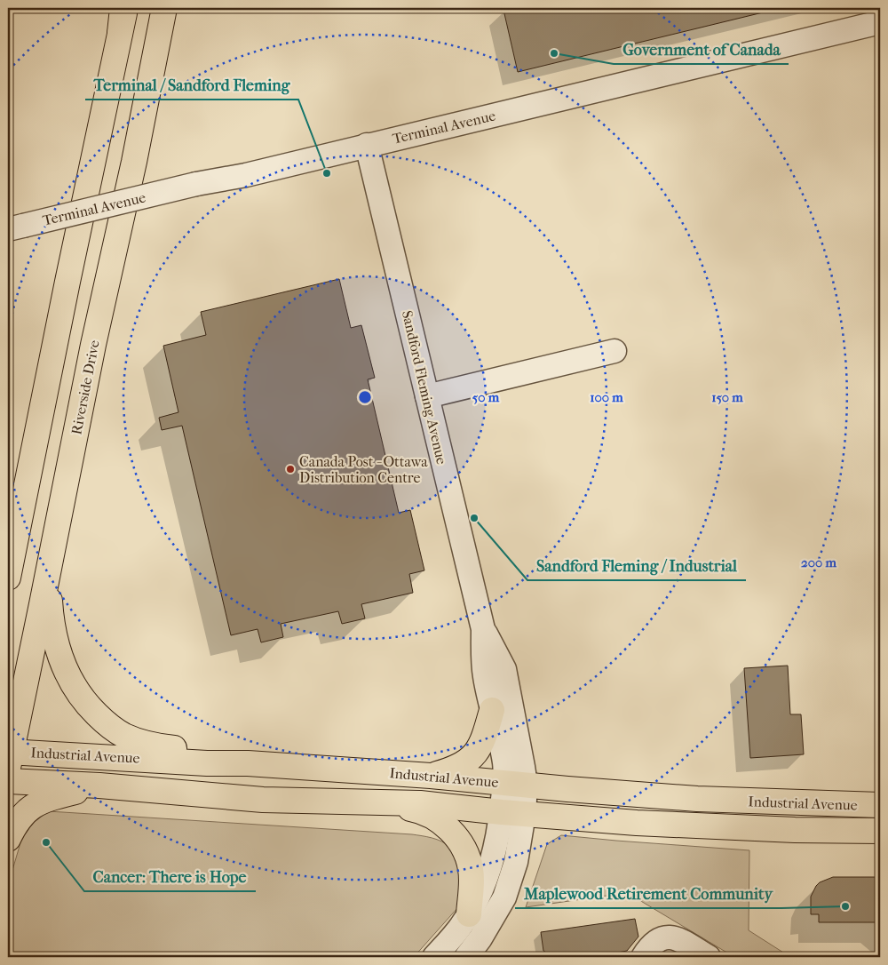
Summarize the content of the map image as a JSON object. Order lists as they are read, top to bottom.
{
  "streets": {
    "main road": ["Riverside Drive", "Industrial Avenue"],
    "street": ["Terminal Avenue", "Sandford Fleming Avenue"]
  },
  "crossings": [
    ["Terminal Avenue", "Sandford Fleming Avenue"],
    ["Riverside Drive", "Industrial Avenue"],
    ["Sandford Fleming Avenue", "Industrial Avenue"]
  ],
  "places": [
    "Government of Canada",
    "Terminal / Sandford Fleming",
    "Canada Post - Ottawa Distribution Centre",
    "Sandford Fleming / Industrial",
    "Cancer: There is Hope",
    "Maplewood Retirement Community"
  ],
  "rings": [
    "50 m",
    "100 m",
    "150 m",
    "200 m"
  ]
}
